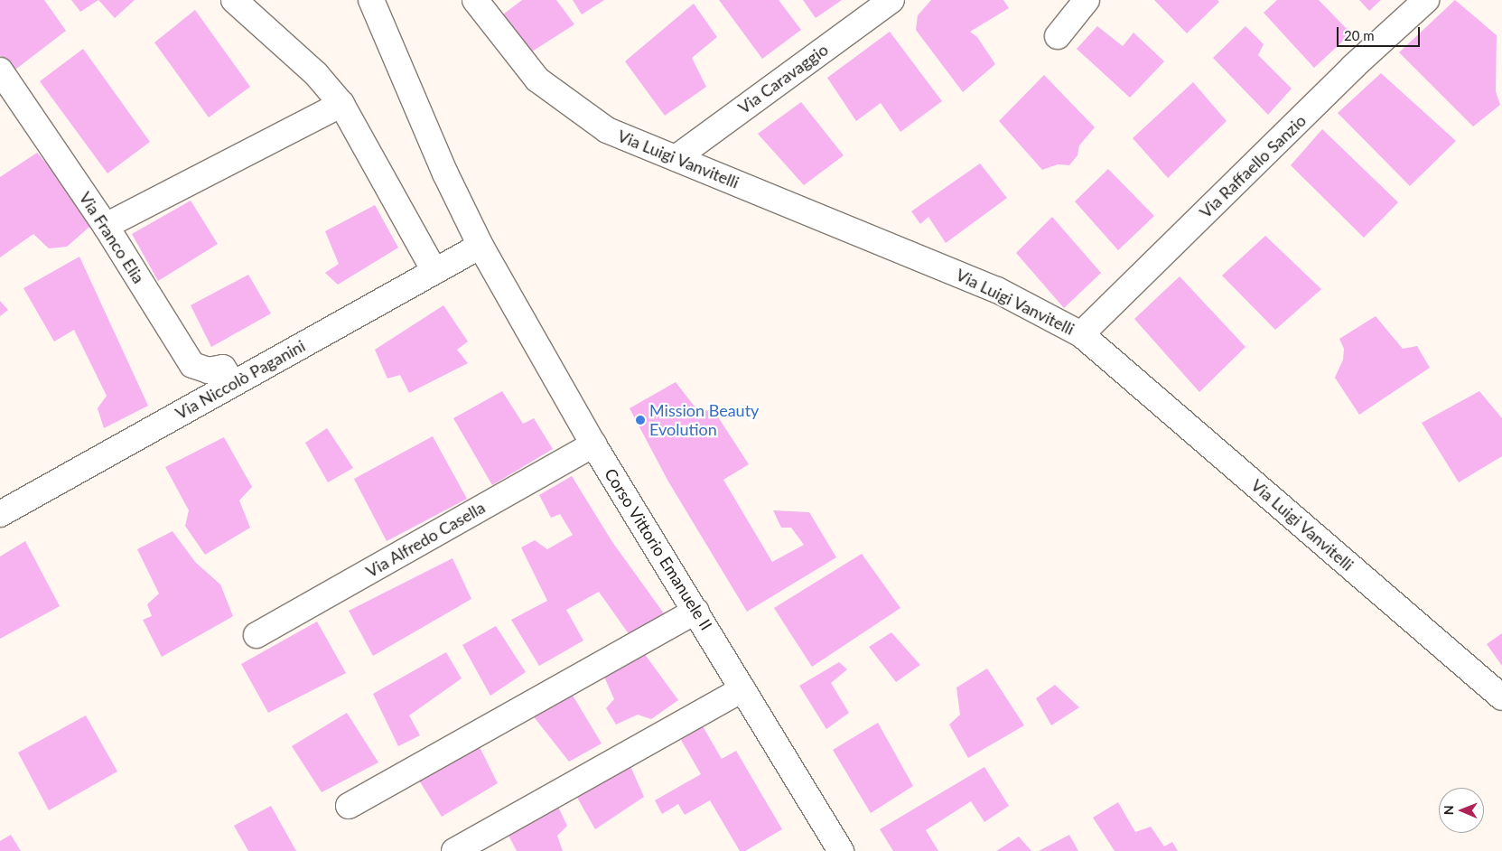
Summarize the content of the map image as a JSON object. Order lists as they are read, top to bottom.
{
  "streets": {
    "street": [
      "Via Caravaggio",
      "Via Luigi Vanvitelli",
      "Via Raffaello Sanzio",
      "Via Franco Elia",
      "Via Niccolò Paganini",
      "Via Alfredo Casella",
      "Corso Vittorio Emanuele II"
    ]
  },
  "crossings": [
    ["Via Caravaggio", "Via Luigi Vanvitelli"],
    ["Via Luigi Vanvitelli", "Via Raffaello Sanzio"],
    ["Via Franco Elia", "Via Niccolò Paganini"],
    ["Via Niccolò Paganini", "Corso Vittorio Emanuele II"],
    ["Via Alfredo Casella", "Corso Vittorio Emanuele II"]
  ],
  "places": ["Mission Beauty Evolution"],
  "scale_bar": "20 m",
  "north": "left"
}
